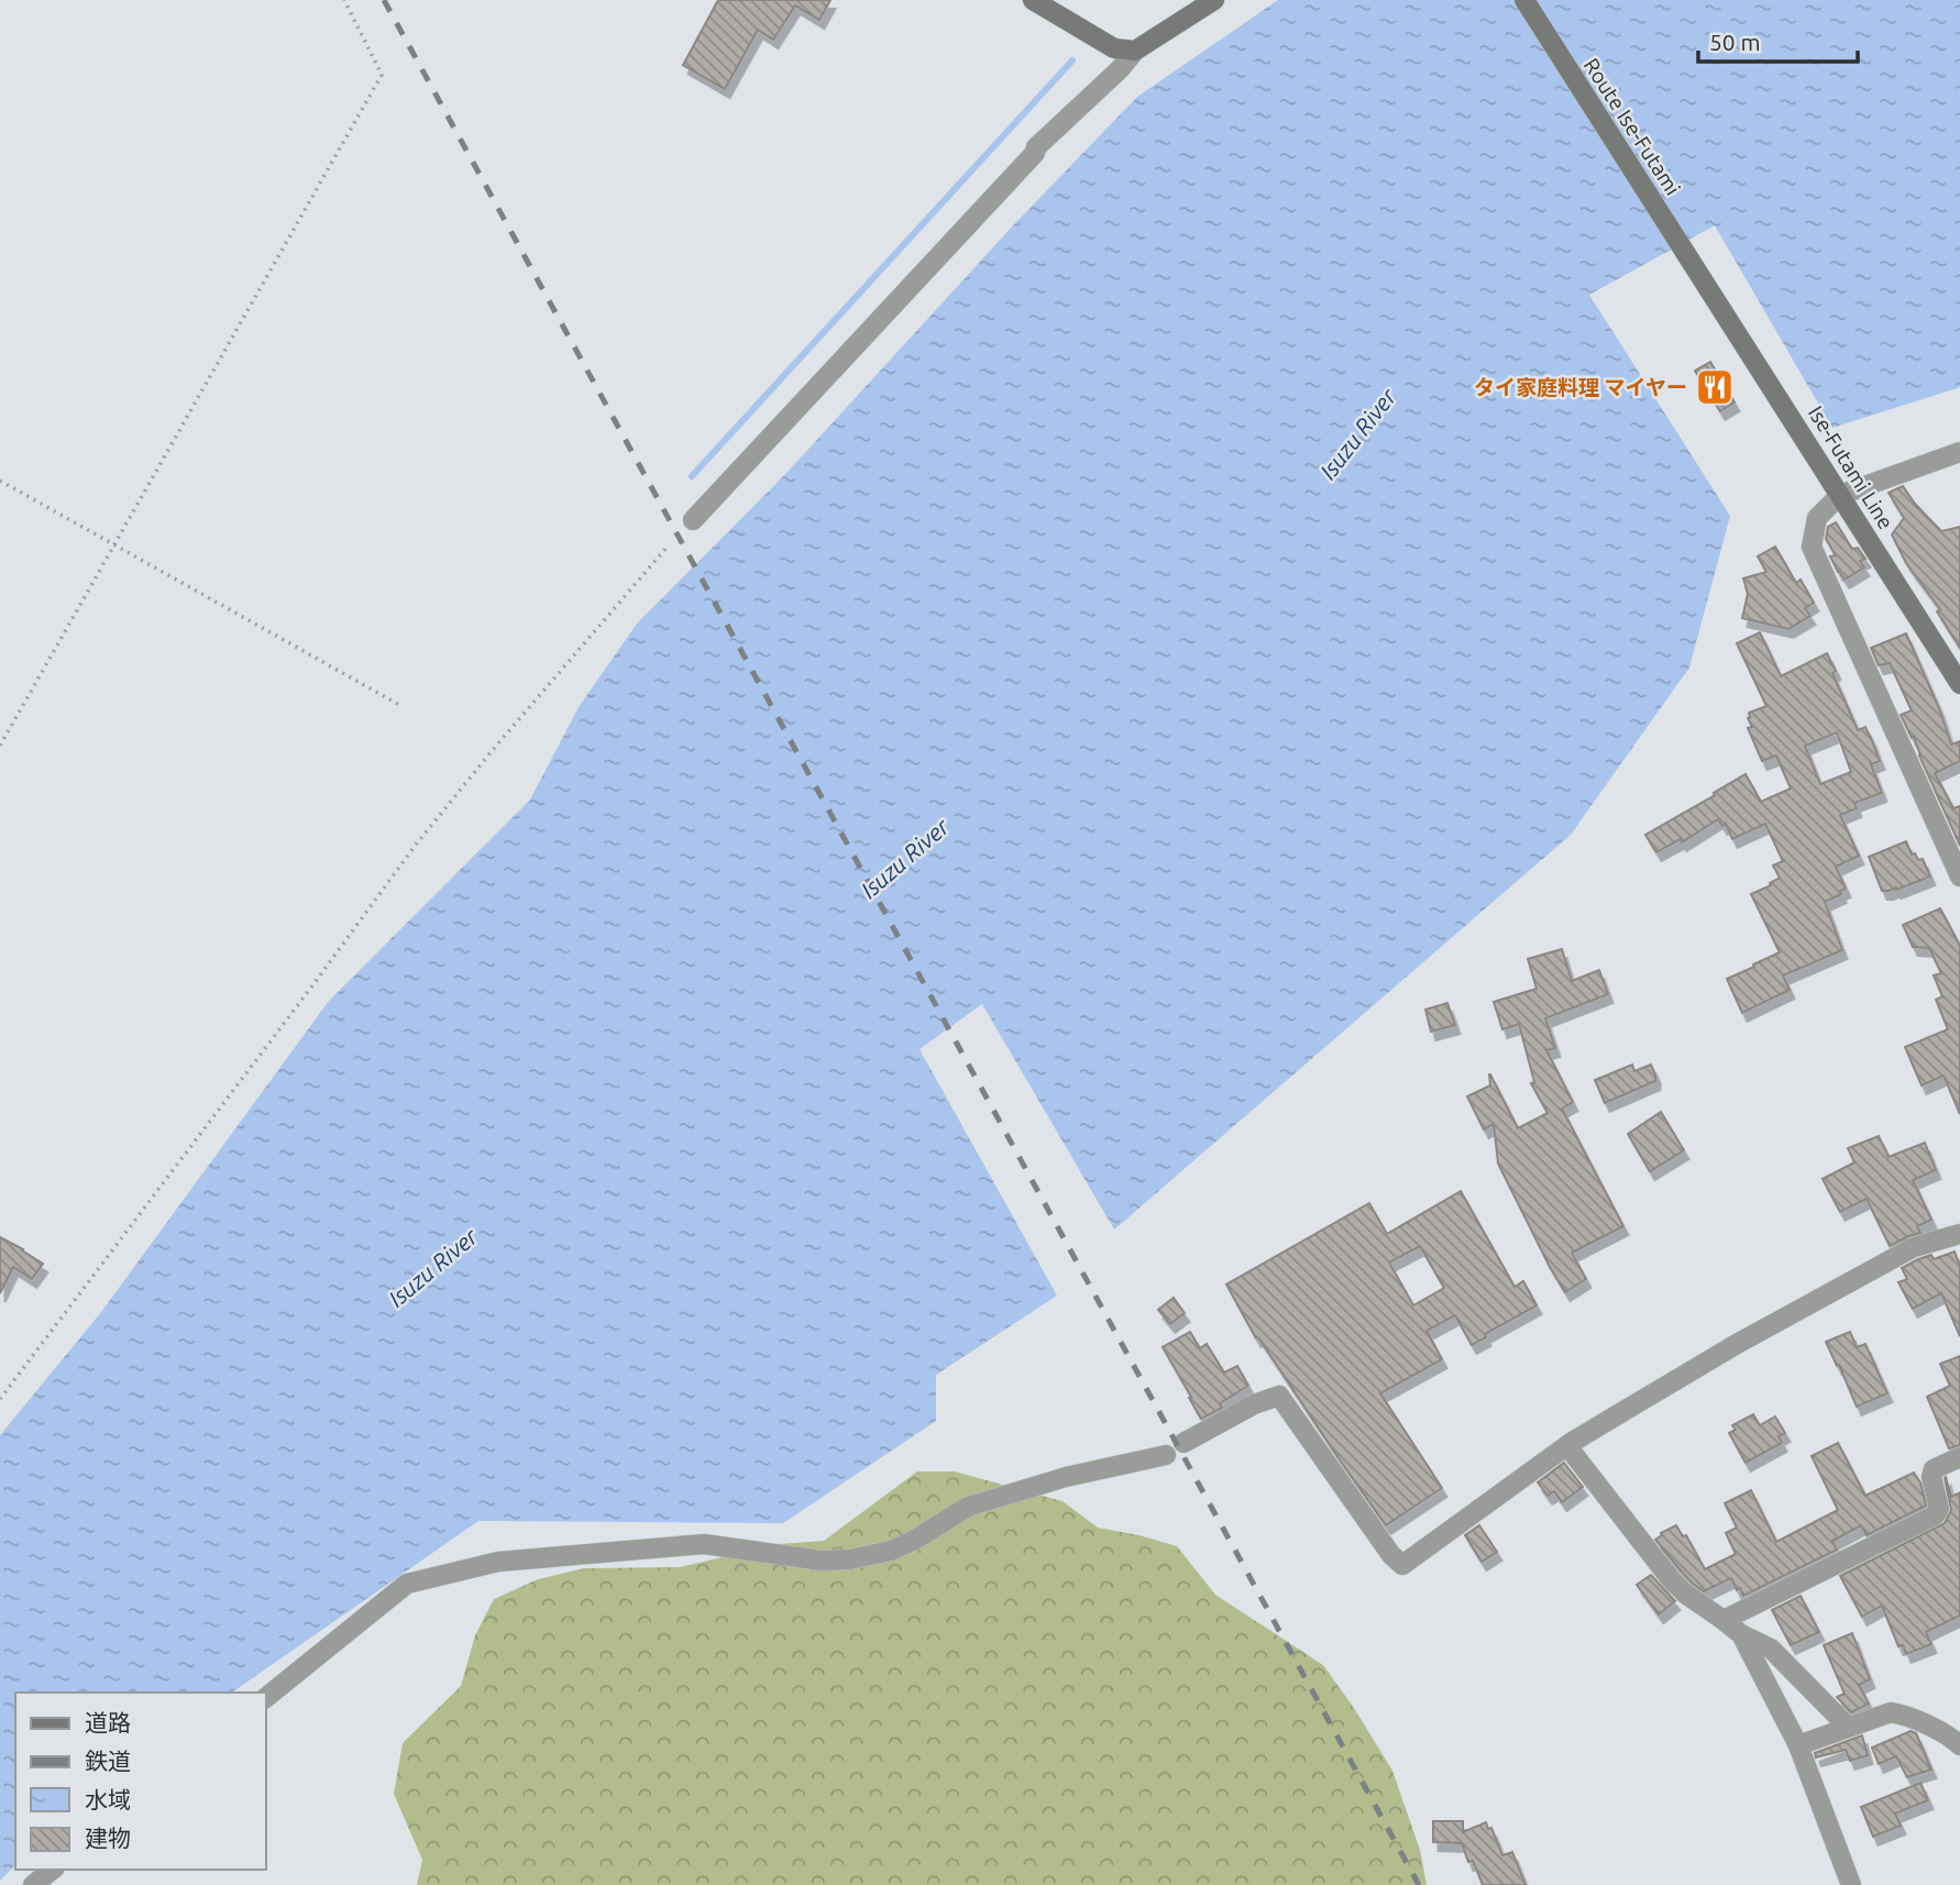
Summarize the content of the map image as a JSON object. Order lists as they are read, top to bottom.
{
  "streets": {
    "main road": ["Route Ise-Futami", "Ise-Futami Line"]
  },
  "crossings": [
    ["Route Ise-Futami", "Ise-Futami Line"]
  ],
  "water": ["Isuzu River"],
  "places": {
    "restaurant": ["タイ家庭料理 マイヤー"]
  },
  "legend": [
    "道路",
    "鉄道",
    "水域",
    "建物"
  ],
  "scale_bar": "50 m"
}
